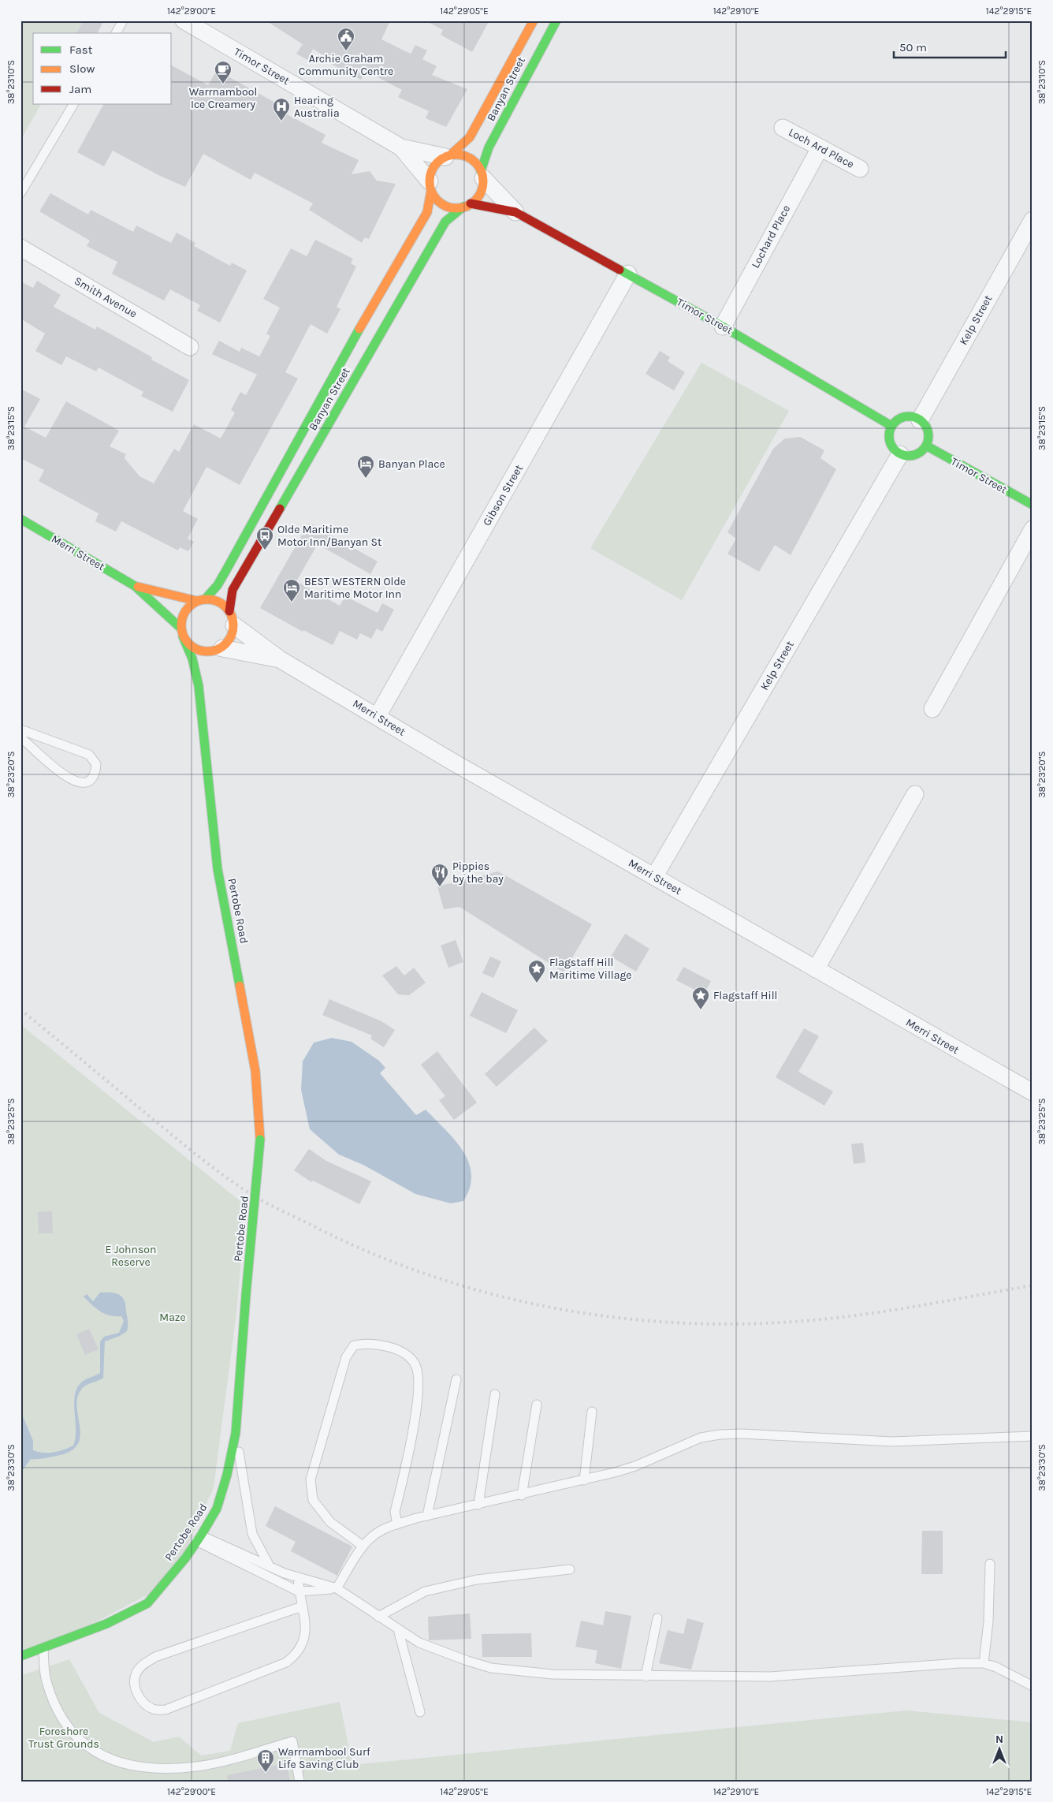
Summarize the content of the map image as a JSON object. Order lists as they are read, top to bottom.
{
  "streets": {
    "street": [
      "Timor Street",
      "Banyan Street",
      "Loch Ard Place",
      "Lochard Place",
      "Smith Avenue",
      "Kelp Street",
      "Gibson Street",
      "Merri Street",
      "Pertobe Road"
    ]
  },
  "crossings": [
    ["Timor Street", "Banyan Street"],
    ["Timor Street", "Lochard Place"],
    ["Timor Street", "Kelp Street"],
    ["Timor Street", "Gibson Street"],
    ["Banyan Street", "Merri Street"],
    ["Banyan Street", "Pertobe Road"],
    ["Loch Ard Place", "Lochard Place"],
    ["Kelp Street", "Merri Street"],
    ["Gibson Street", "Merri Street"],
    ["Merri Street", "Pertobe Road"]
  ],
  "parks": ["E Johnson Reserve", "Maze", "Foreshore Trust Grounds"],
  "places": {
    "public building": ["Archie Graham Community Centre"],
    "cafe": ["Warrnambool Ice Creamery"],
    "hospital": ["Hearing Australia"],
    "hotel": ["Banyan Place", "BEST WESTERN Olde Maritime Motor Inn"],
    "bus stop": ["Olde Maritime Motor Inn/Banyan St"],
    "restaurant": ["Pippies by the bay"],
    "place": ["Flagstaff Hill Maritime Village", "Flagstaff Hill"],
    "building": ["Warrnambool Surf Life Saving Club"]
  },
  "legend": ["Fast", "Slow", "Jam"],
  "scale_bar": "50 m",
  "north": "top",
  "coordinates": [
    "142°29'00\"E",
    "142°29'05\"E",
    "142°29'10\"E",
    "142°29'15\"E",
    "38°23'10\"S",
    "38°23'15\"S",
    "38°23'20\"S",
    "38°23'25\"S",
    "38°23'30\"S"
  ]
}
